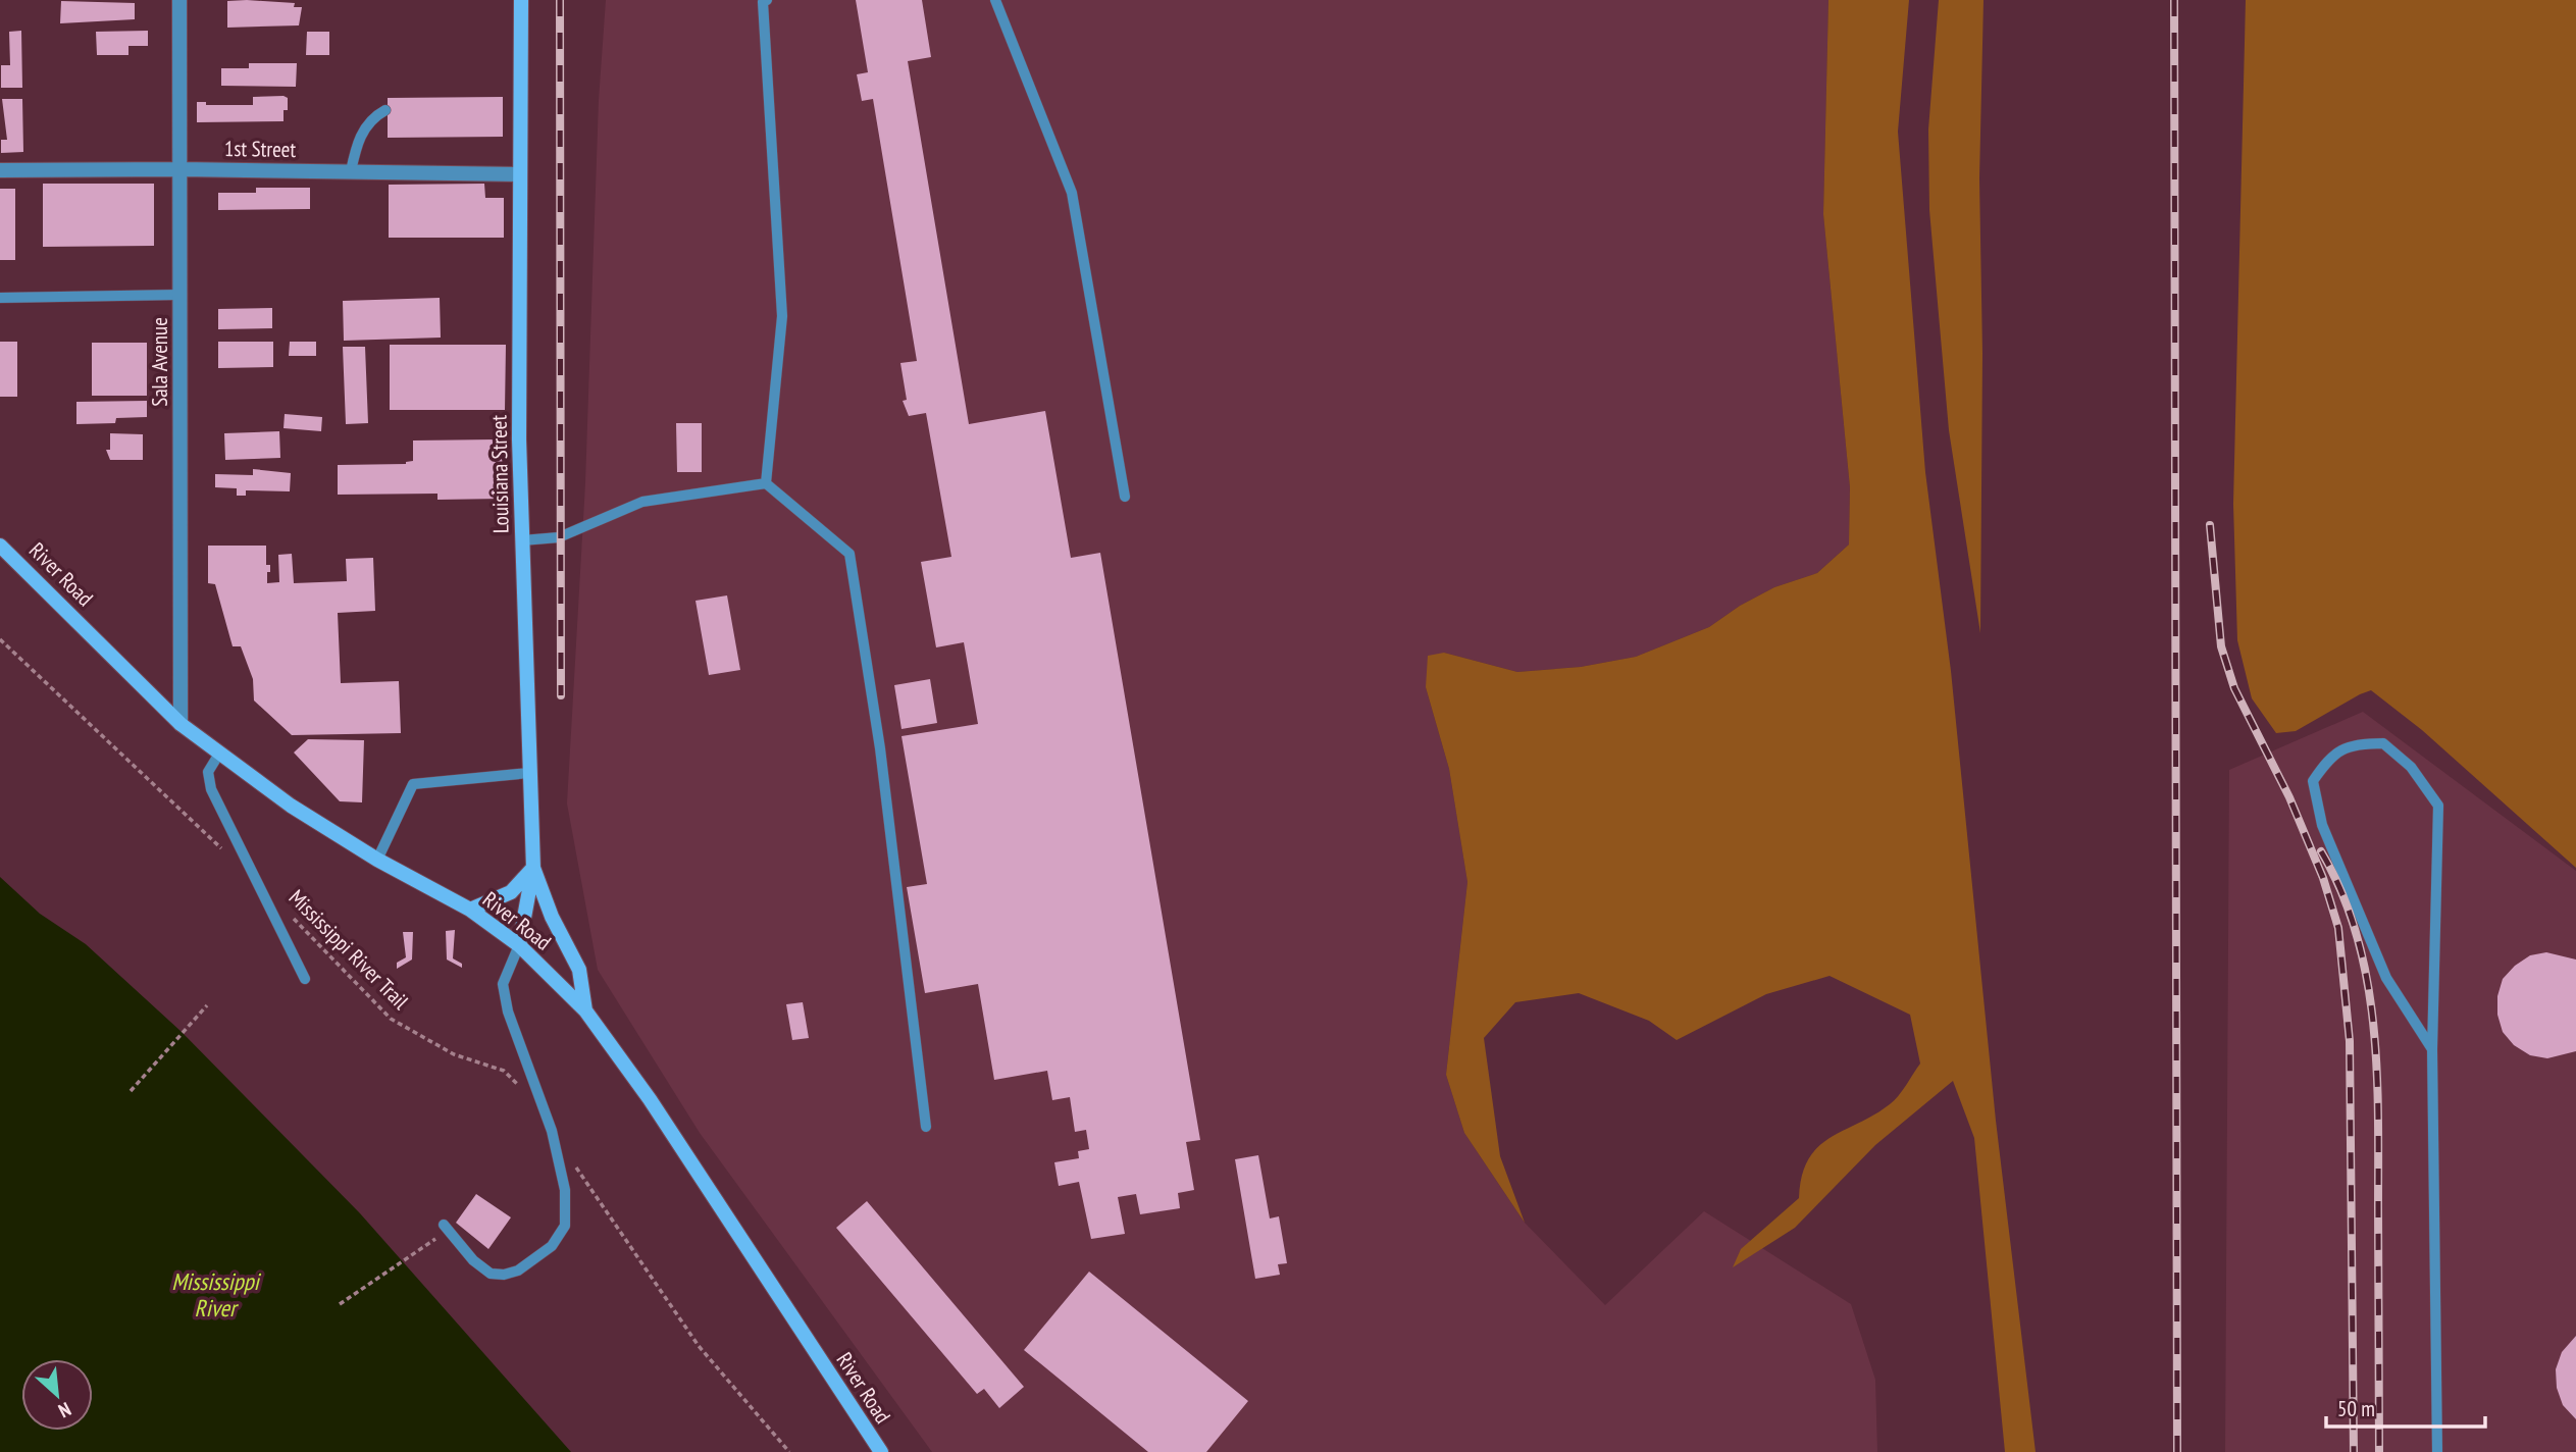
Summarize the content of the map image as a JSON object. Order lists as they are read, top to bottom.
{
  "streets": {
    "main road": ["Louisiana Street", "River Road"],
    "street": ["1st Street", "Sala Avenue"],
    "path": ["Mississippi River Trail"]
  },
  "crossings": [
    ["1st Street", "Sala Avenue"],
    ["1st Street", "Louisiana Street"],
    ["Sala Avenue", "River Road"],
    ["Louisiana Street", "River Road"]
  ],
  "water": ["Mississippi River"],
  "scale_bar": "50 m",
  "north": "bottom right"
}
